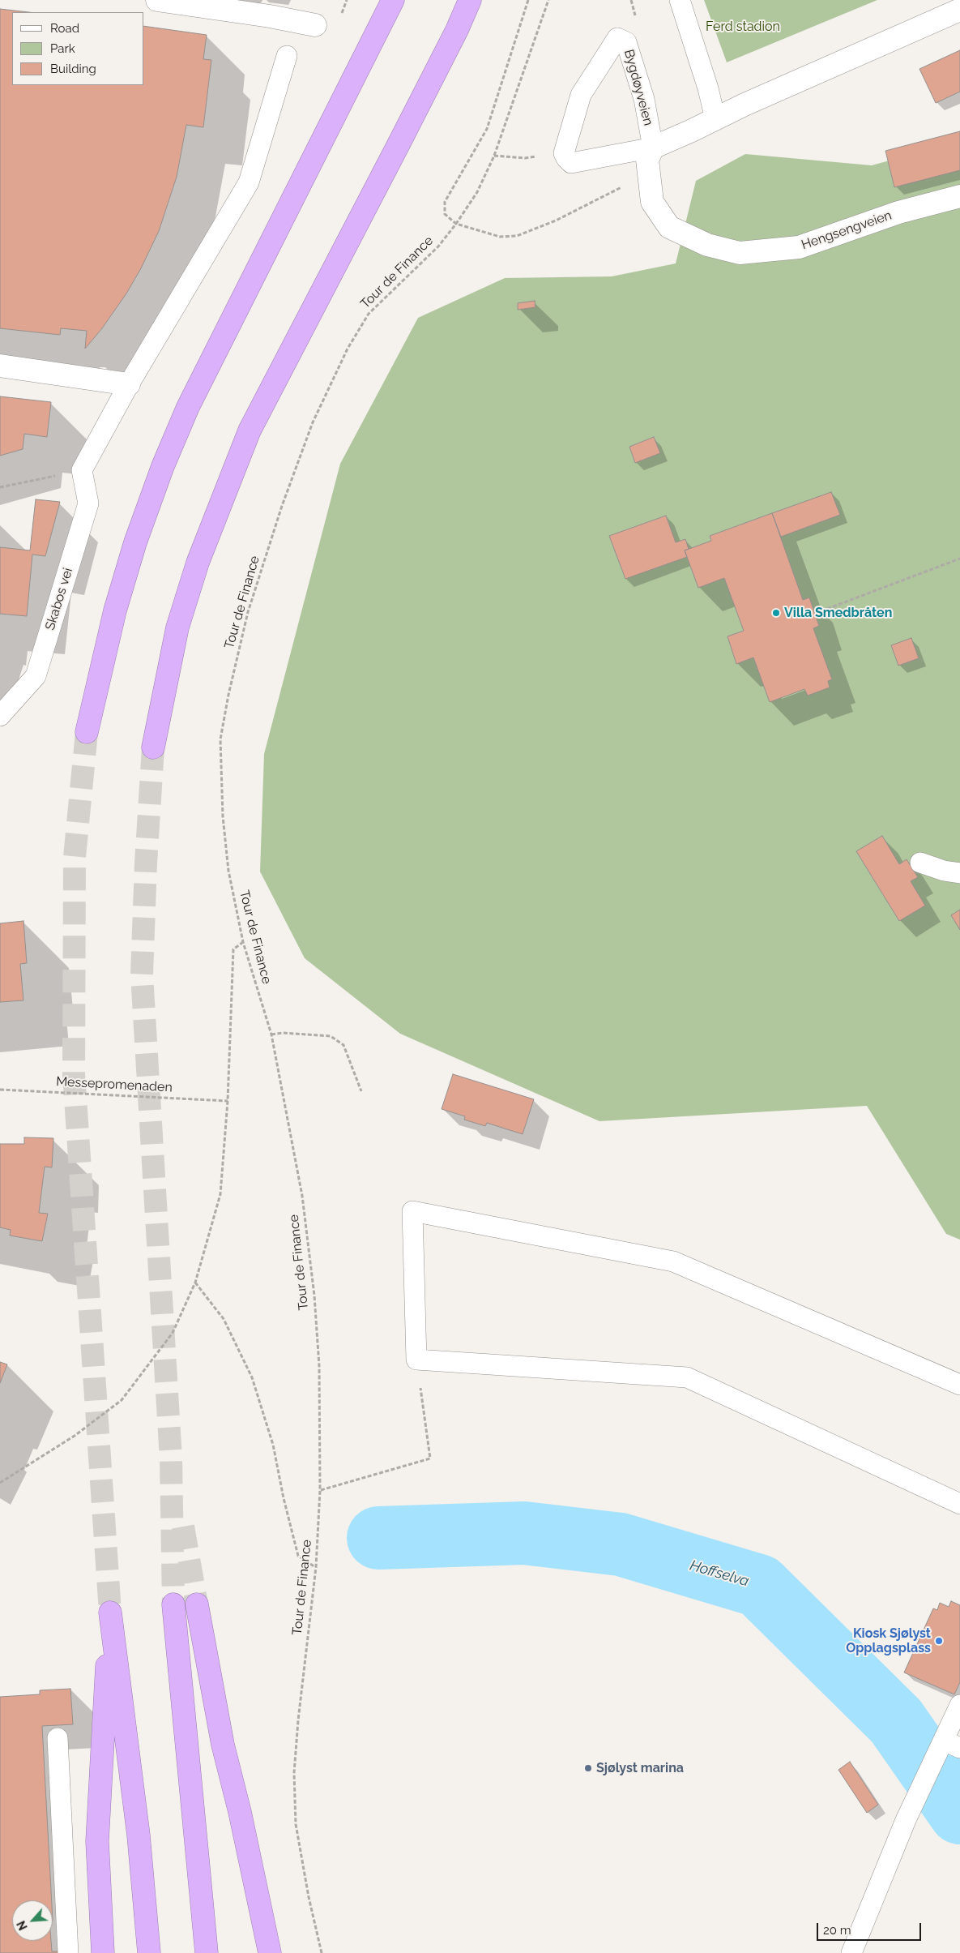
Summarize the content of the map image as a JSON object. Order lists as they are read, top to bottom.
{
  "streets": {
    "street": ["Bygdøyveien", "Hengsengveien"],
    "lane": ["Skabos vei"],
    "path": ["Tour de Finance", "Messepromenaden"]
  },
  "crossings": [
    ["Bygdøyveien", "Hengsengveien"]
  ],
  "water": ["Hoffselva"],
  "parks": ["Ferd stadion"],
  "places": ["Villa Smedbråten", "Kiosk Sjølyst Opplagsplass", "Sjølyst marina"],
  "legend": ["Road", "Park", "Building"],
  "scale_bar": "20 m",
  "north": "bottom left"
}
